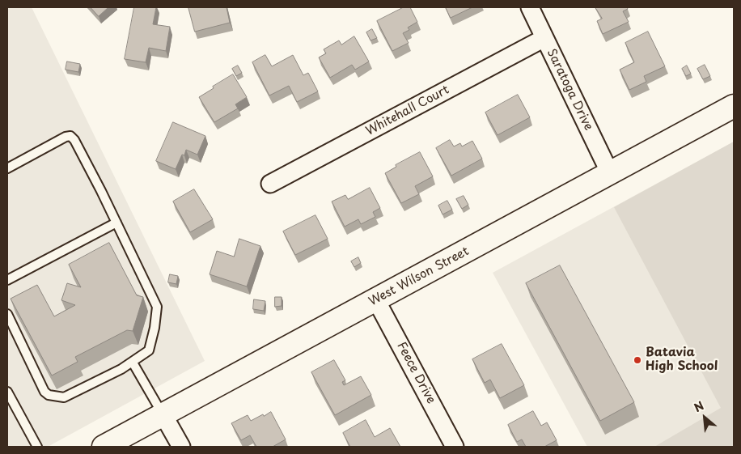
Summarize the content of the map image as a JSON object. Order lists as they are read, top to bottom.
{
  "streets": {
    "main road": ["West Wilson Street"],
    "street": ["Saratoga Drive", "Whitehall Court", "Feece Drive"]
  },
  "crossings": [
    ["Saratoga Drive", "Whitehall Court"],
    ["Saratoga Drive", "West Wilson Street"],
    ["West Wilson Street", "Feece Drive"]
  ],
  "places": ["Batavia High School"],
  "north": "top left"
}
